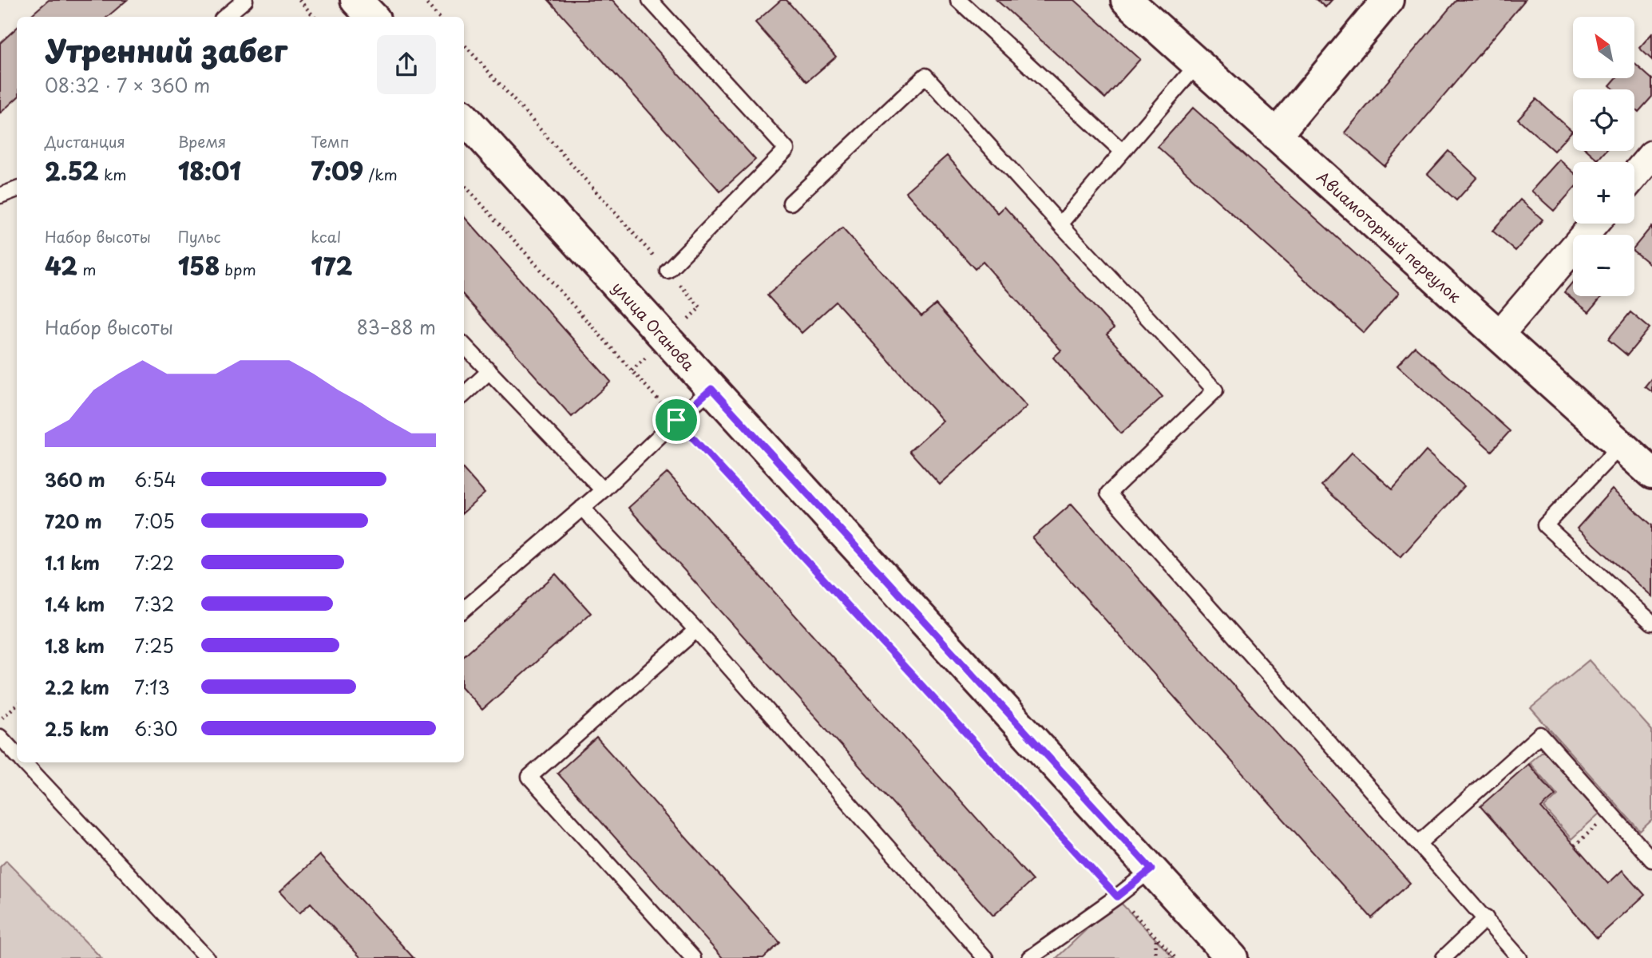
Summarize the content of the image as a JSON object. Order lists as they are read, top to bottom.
{
  "streets": {
    "main road": ["Авиамоторный переулок", "улица Оганова"]
  },
  "north": "top left",
  "page": {
    "map_buttons": ["+", "−"],
    "heading": ["Утренний забег", "08:32 · 7 × 360 m"],
    "stats": [
      ["Дистанция", "2.52 km"],
      ["Время", "18:01"],
      ["Темп", "7:09 /km"],
      ["Набор высоты", "42 m"],
      ["Пульс", "158 bpm"],
      ["kcal", "172"]
    ],
    "chart": ["Набор высоты", "83–88 m"],
    "list": [
      {
        "name": "360 m",
        "note": "6:54"
      },
      {
        "name": "720 m",
        "note": "7:05"
      },
      {
        "name": "1.1 km",
        "note": "7:22"
      },
      {
        "name": "1.4 km",
        "note": "7:32"
      },
      {
        "name": "1.8 km",
        "note": "7:25"
      },
      {
        "name": "2.2 km",
        "note": "7:13"
      },
      {
        "name": "2.5 km",
        "note": "6:30"
      }
    ]
  }
}
